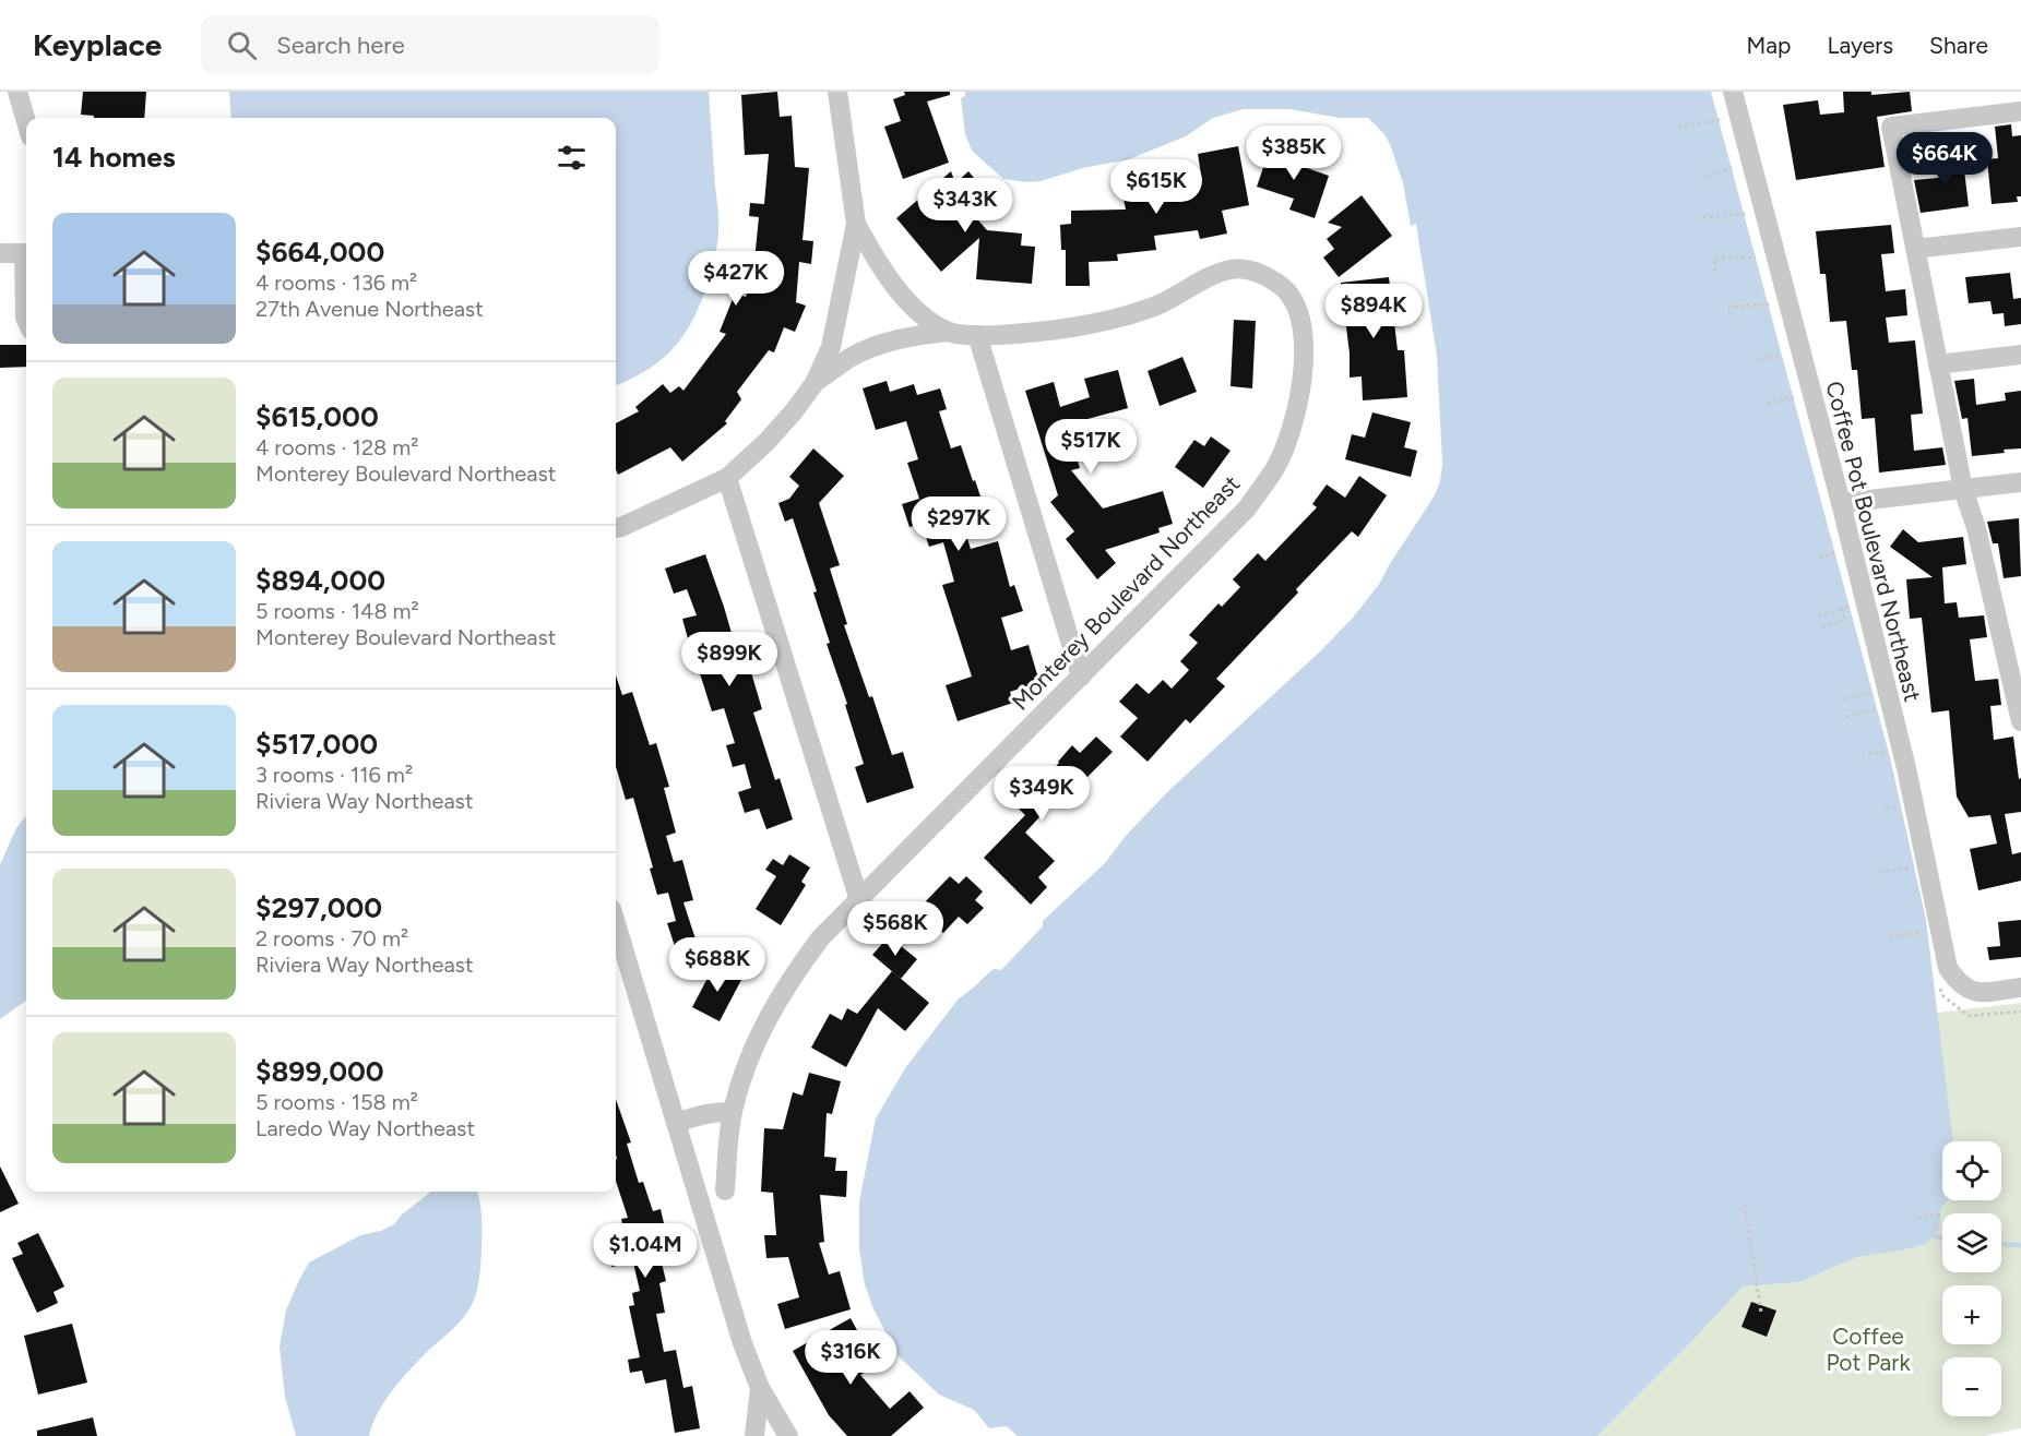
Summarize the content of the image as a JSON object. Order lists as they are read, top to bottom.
{
  "streets": {
    "street": ["Coffee Pot Boulevard Northeast", "Monterey Boulevard Northeast"]
  },
  "parks": ["Coffee Pot Park"],
  "page": {
    "header": "Keyplace",
    "search": "Search here",
    "nav": ["Map", "Layers", "Share"],
    "heading": "14 homes",
    "price": [
      "$385K",
      "$664K",
      "$615K",
      "$343K",
      "$427K",
      "$894K",
      "$517K",
      "$297K",
      "$899K",
      "$349K",
      "$568K",
      "$688K",
      "$1.04M",
      "$316K"
    ],
    "list": [
      {
        "name": "$664,000",
        "note": "4 rooms · 136 m² · 27th Avenue Northeast"
      },
      {
        "name": "$615,000",
        "note": "4 rooms · 128 m² · Monterey Boulevard Northeast"
      },
      {
        "name": "$894,000",
        "note": "5 rooms · 148 m² · Monterey Boulevard Northeast"
      },
      {
        "name": "$517,000",
        "note": "3 rooms · 116 m² · Riviera Way Northeast"
      },
      {
        "name": "$297,000",
        "note": "2 rooms · 70 m² · Riviera Way Northeast"
      },
      {
        "name": "$899,000",
        "note": "5 rooms · 158 m² · Laredo Way Northeast"
      }
    ],
    "map_buttons": ["+", "−"]
  }
}
